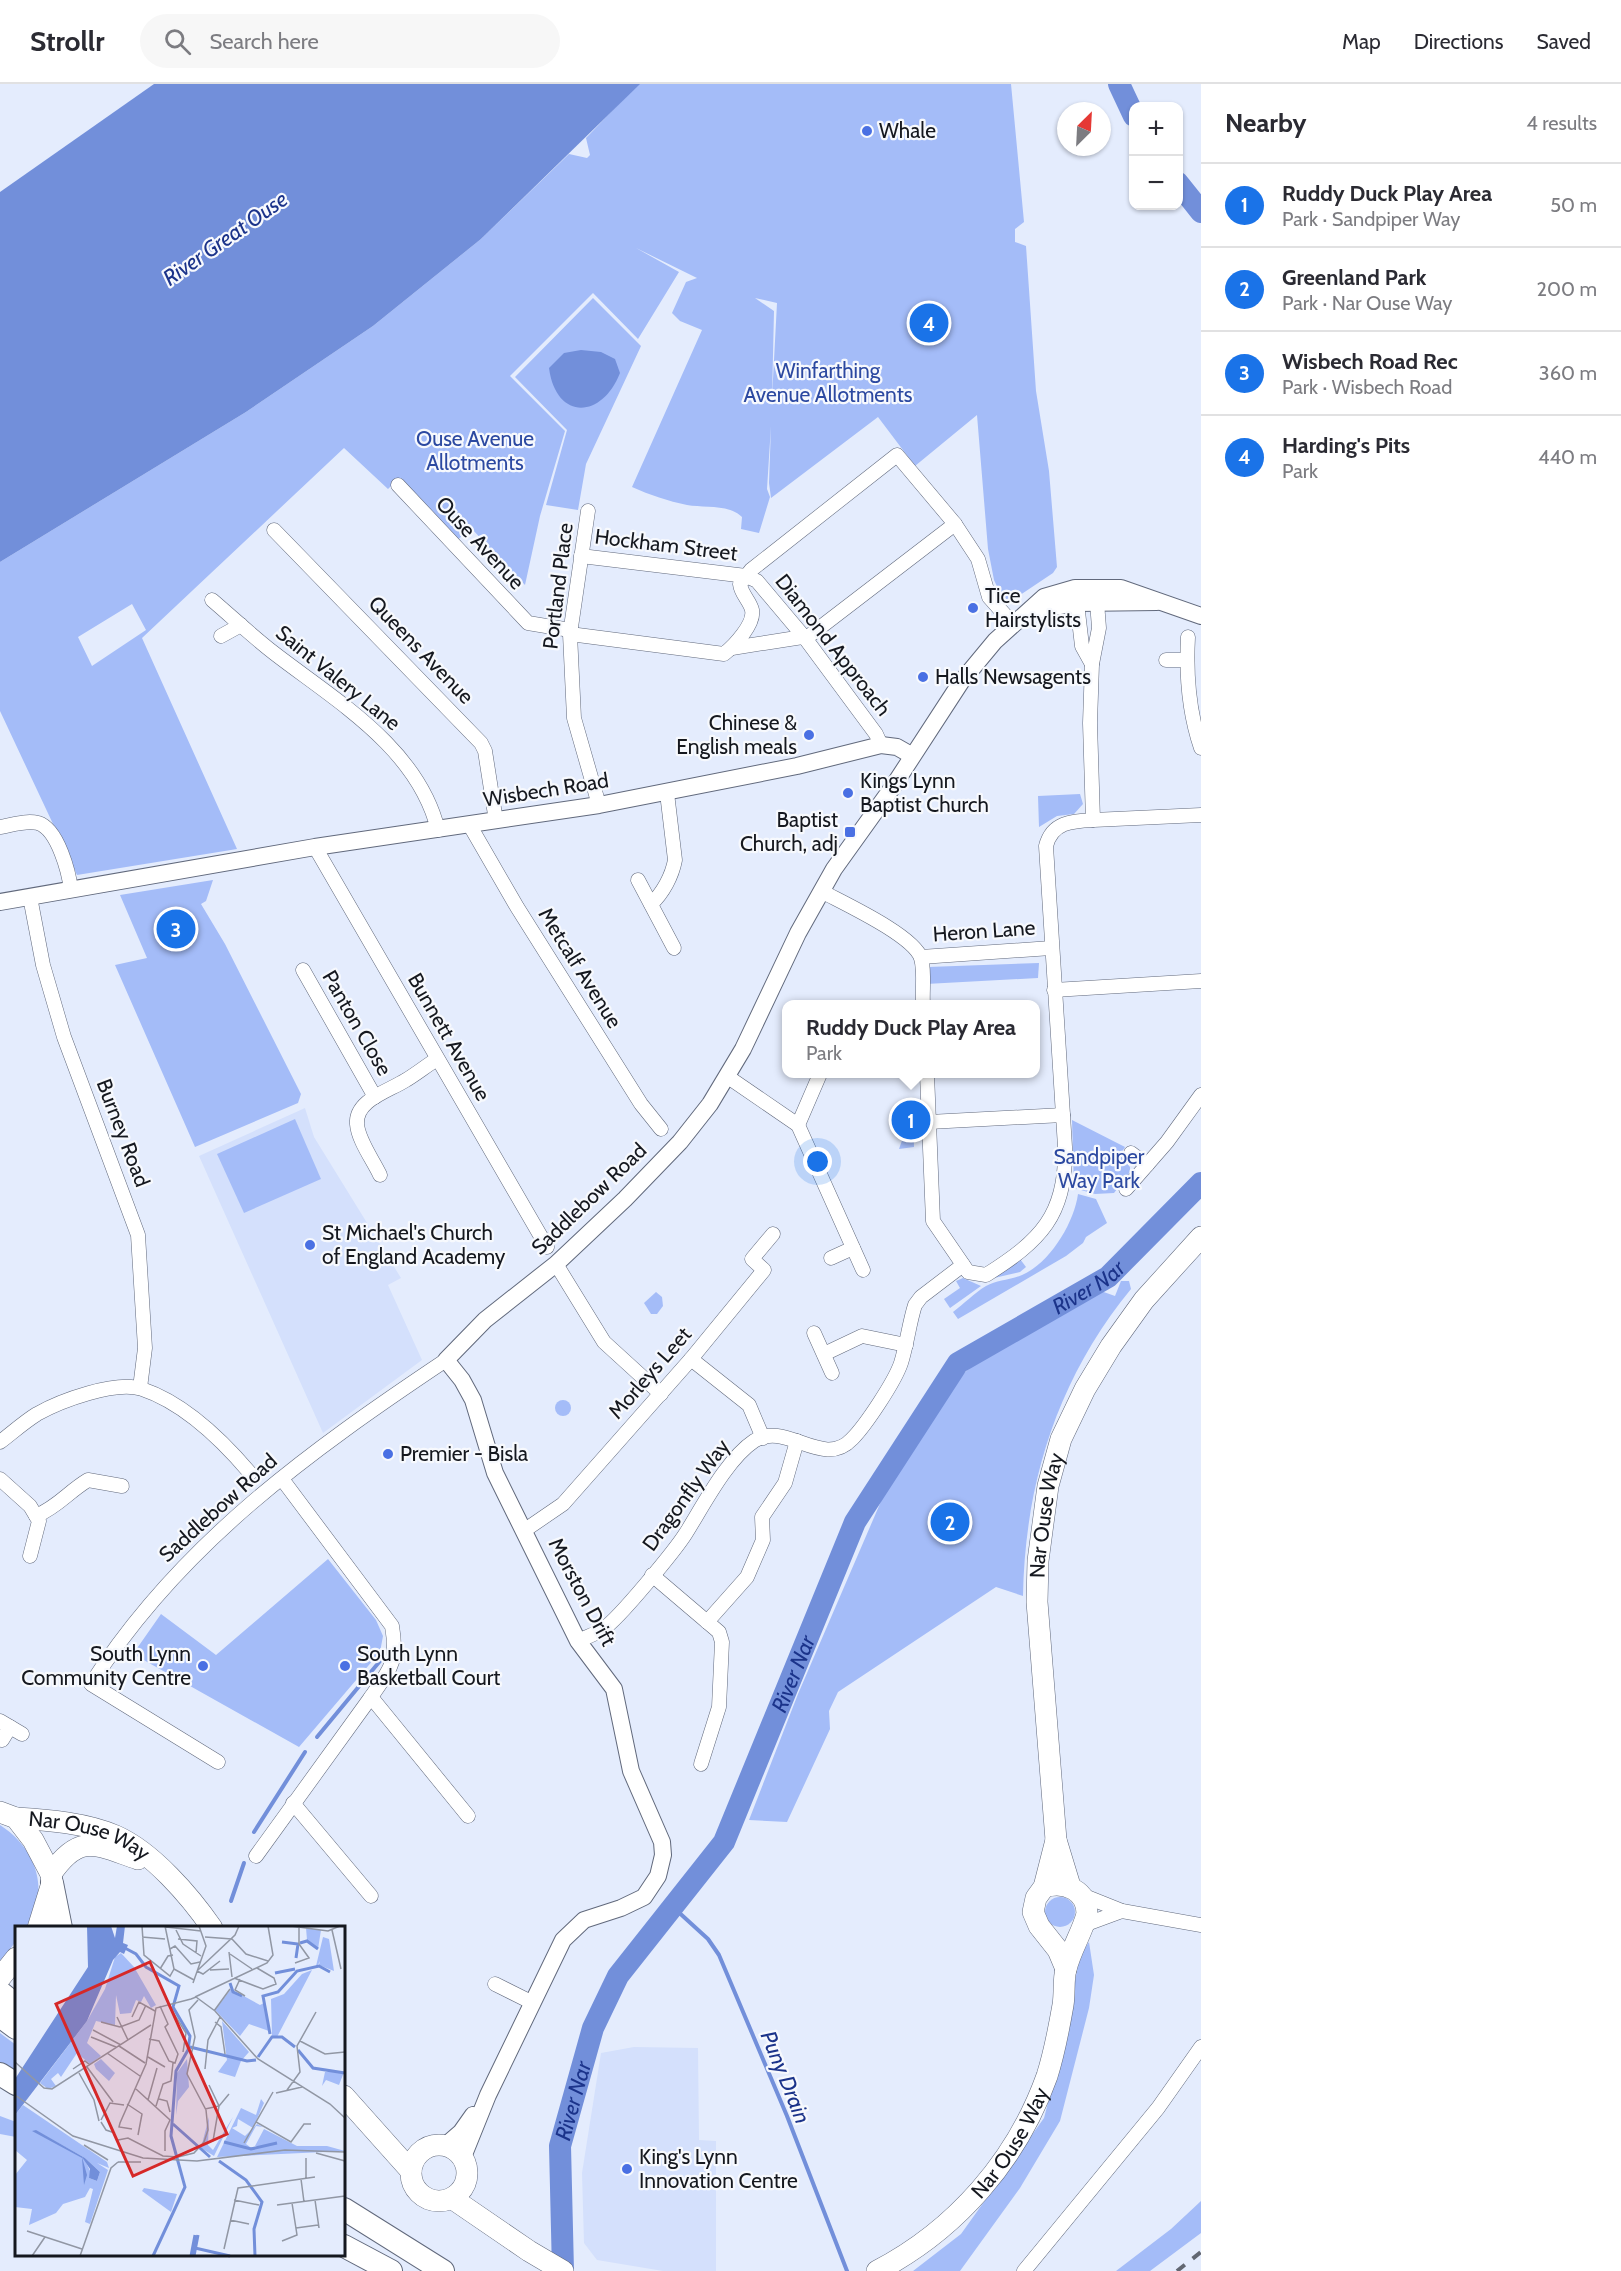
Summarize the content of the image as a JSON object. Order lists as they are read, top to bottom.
{
  "streets": {
    "main road": ["Nar Ouse Way"],
    "street": [
      "Ouse Avenue",
      "Hockham Street",
      "Portland Place",
      "Diamond Approach",
      "Queens Avenue",
      "Saint Valery Lane",
      "Wisbech Road",
      "Heron Lane",
      "Metcalf Avenue",
      "Panton Close",
      "Bunnett Avenue",
      "Burney Road",
      "Saddlebow Road",
      "Morleys Leet",
      "Dragonfly Way",
      "Morston Drift"
    ]
  },
  "crossings": [
    ["Ouse Avenue", "Portland Place"],
    ["Ouse Avenue", "Diamond Approach"],
    ["Hockham Street", "Portland Place"],
    ["Hockham Street", "Diamond Approach"],
    ["Portland Place", "Wisbech Road"],
    ["Diamond Approach", "Wisbech Road"],
    ["Queens Avenue", "Wisbech Road"],
    ["Saint Valery Lane", "Wisbech Road"],
    ["Wisbech Road", "Metcalf Avenue"],
    ["Wisbech Road", "Bunnett Avenue"],
    ["Wisbech Road", "Burney Road"],
    ["Wisbech Road", "Saddlebow Road"],
    ["Panton Close", "Bunnett Avenue"],
    ["Saddlebow Road", "Morston Drift"],
    ["Morleys Leet", "Morston Drift"],
    ["Dragonfly Way", "Morston Drift"]
  ],
  "water": ["River Great Ouse", "River Nar", "Puny Drain"],
  "parks": ["Winfarthing Avenue Allotments", "Ouse Avenue Allotments", "Sandpiper Way Park"],
  "places": {
    "other": [
      "Whale",
      "Tice Hairstylists",
      "Halls Newsagents",
      "Chinese & English meals",
      "Kings Lynn Baptist Church",
      "St Michael's Church of England Academy",
      "Premier - Bisla",
      "South Lynn Community Centre",
      "South Lynn Basketball Court",
      "King's Lynn Innovation Centre"
    ],
    "transit": ["Baptist Church, adj"]
  },
  "north": "top right",
  "page": {
    "header": "Strollr",
    "search": "Search here",
    "nav": ["Map", "Directions", "Saved"],
    "heading": ["Nearby", "4 results"],
    "map_buttons": ["+", "−"],
    "list": [
      {
        "mark": "1",
        "name": "Ruddy Duck Play Area",
        "note": "Park · Sandpiper Way",
        "value": "50 m"
      },
      {
        "mark": "2",
        "name": "Greenland Park",
        "note": "Park · Nar Ouse Way",
        "value": "200 m"
      },
      {
        "mark": "3",
        "name": "Wisbech Road Rec",
        "note": "Park · Wisbech Road",
        "value": "360 m"
      },
      {
        "mark": "4",
        "name": "Harding's Pits",
        "note": "Park",
        "value": "440 m"
      }
    ],
    "pins": [
      "4",
      "3",
      "1",
      "2"
    ],
    "popup": ["Ruddy Duck Play Area", "Park"]
  }
}
